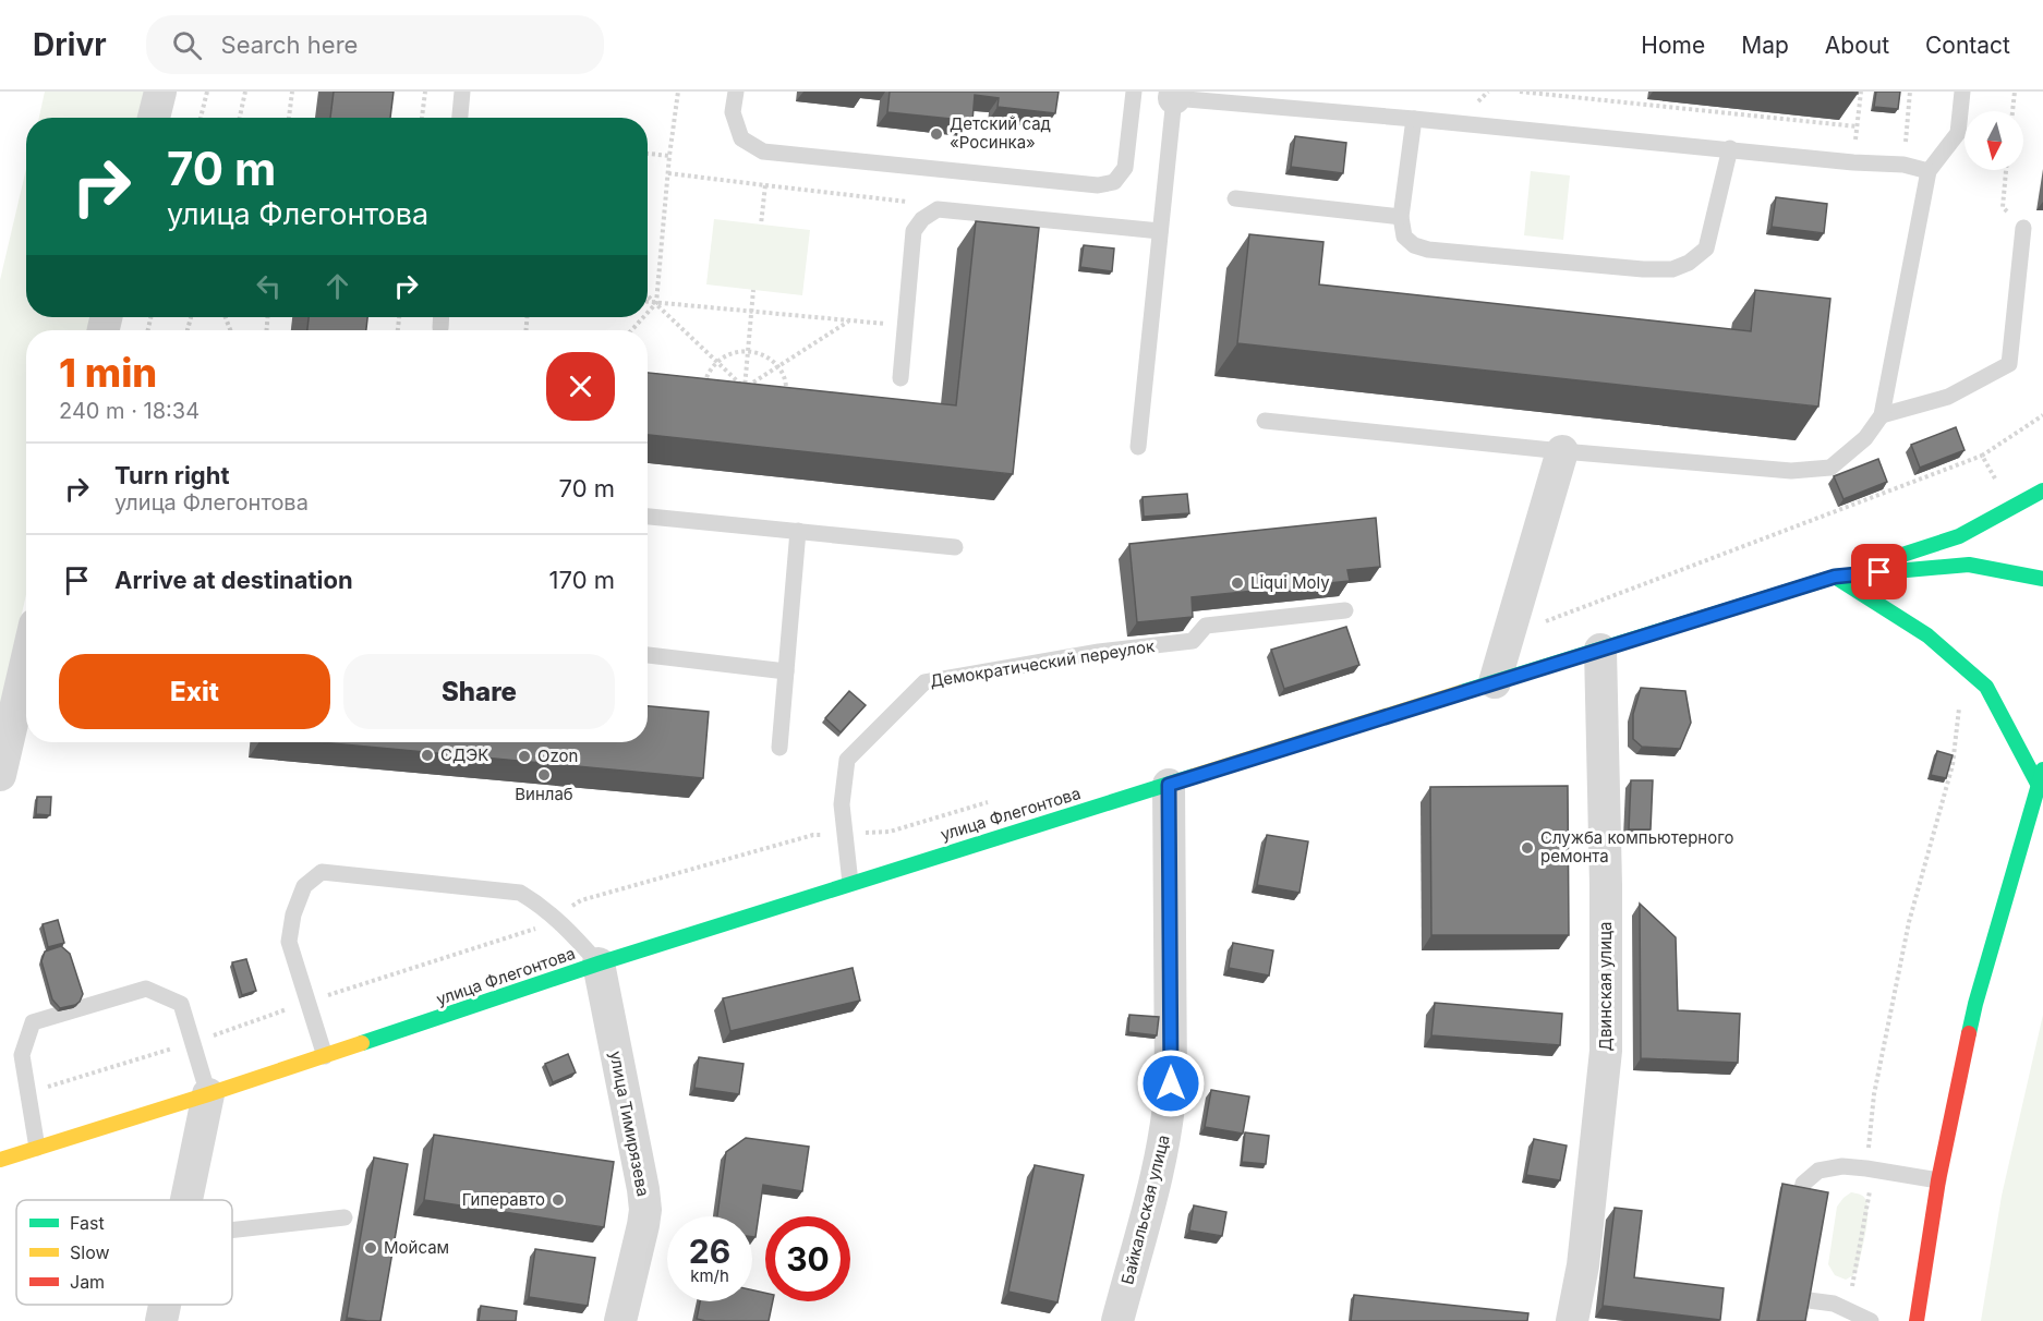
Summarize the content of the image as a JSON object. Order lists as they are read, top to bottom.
{
  "streets": {
    "street": [
      "улица Флегонтова",
      "Двинская улица",
      "улица Тимирязева",
      "Байкальская улица"
    ],
    "lane": ["Демократический переулок"]
  },
  "crossings": [
    ["Демократический переулок", "улица Флегонтова"],
    ["улица Флегонтова", "Двинская улица"],
    ["улица Флегонтова", "улица Тимирязева"],
    ["улица Флегонтова", "Байкальская улица"]
  ],
  "places": [
    "Детский сад «Росинка»",
    "Liqui Moly",
    "СДЭК",
    "Ozon",
    "Винлаб",
    "Служба компьютерного ремонта",
    "Гиперавто",
    "Мойсам"
  ],
  "legend": ["Fast", "Slow", "Jam"],
  "north": "bottom",
  "page": {
    "header": "Drivr",
    "search": "Search here",
    "nav": [
      "Home",
      "Map",
      "About",
      "Contact"
    ],
    "turn": ["70 m", "улица Флегонтова"],
    "heading": ["1 min", "240 m · 18:34"],
    "list": [
      {
        "name": "Turn right",
        "note": "улица Флегонтова",
        "value": "70 m"
      },
      {
        "name": "Arrive at destination",
        "value": "170 m"
      }
    ],
    "buttons": ["Exit", "Share"],
    "speed": "26 km/h",
    "limit": "30"
  }
}
